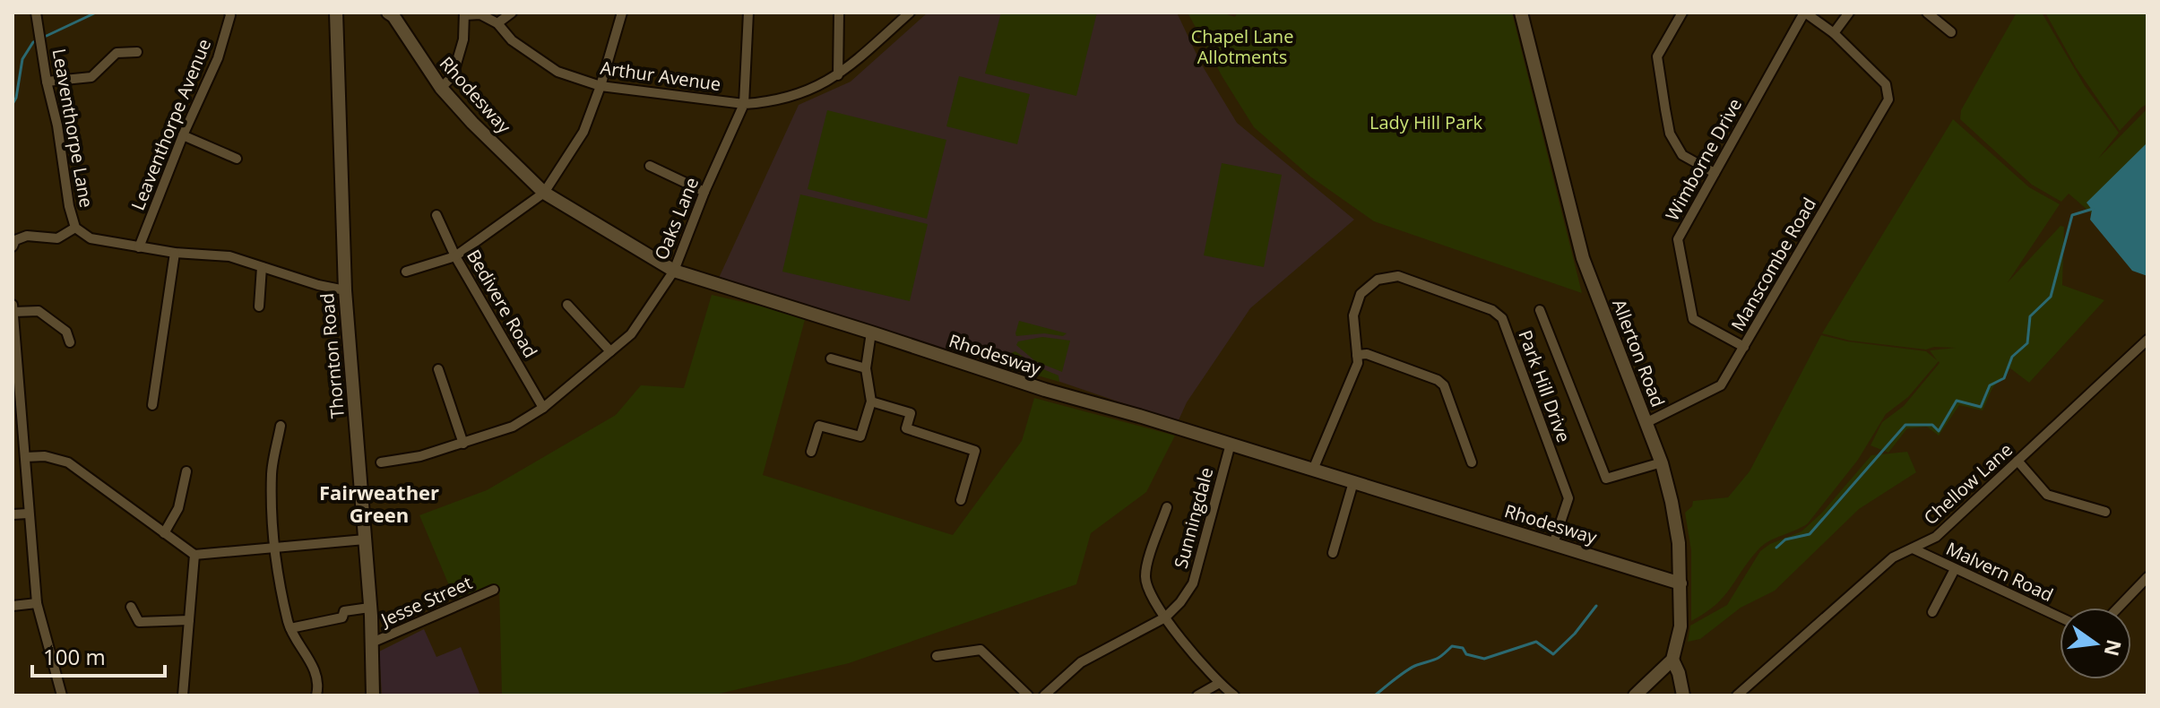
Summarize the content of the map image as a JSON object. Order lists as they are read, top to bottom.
{
  "streets": {
    "street": [
      "Arthur Avenue",
      "Rhodesway",
      "Leaventhorpe Avenue",
      "Leaventhorpe Lane",
      "Wimborne Drive",
      "Oaks Lane",
      "Manscombe Road",
      "Bedivere Road",
      "Allerton Road",
      "Thornton Road",
      "Park Hill Drive",
      "Chellow Lane",
      "Sunningdale",
      "Malvern Road",
      "Jesse Street"
    ]
  },
  "crossings": [
    ["Arthur Avenue", "Oaks Lane"],
    ["Rhodesway", "Oaks Lane"],
    ["Rhodesway", "Allerton Road"],
    ["Rhodesway", "Park Hill Drive"],
    ["Rhodesway", "Sunningdale"],
    ["Leaventhorpe Avenue", "Leaventhorpe Lane"],
    ["Leaventhorpe Lane", "Thornton Road"],
    ["Wimborne Drive", "Manscombe Road"],
    ["Oaks Lane", "Bedivere Road"],
    ["Manscombe Road", "Allerton Road"],
    ["Thornton Road", "Jesse Street"],
    ["Chellow Lane", "Malvern Road"]
  ],
  "districts": ["Fairweather Green"],
  "parks": ["Chapel Lane Allotments", "Lady Hill Park"],
  "scale_bar": "100 m",
  "north": "right"
}
